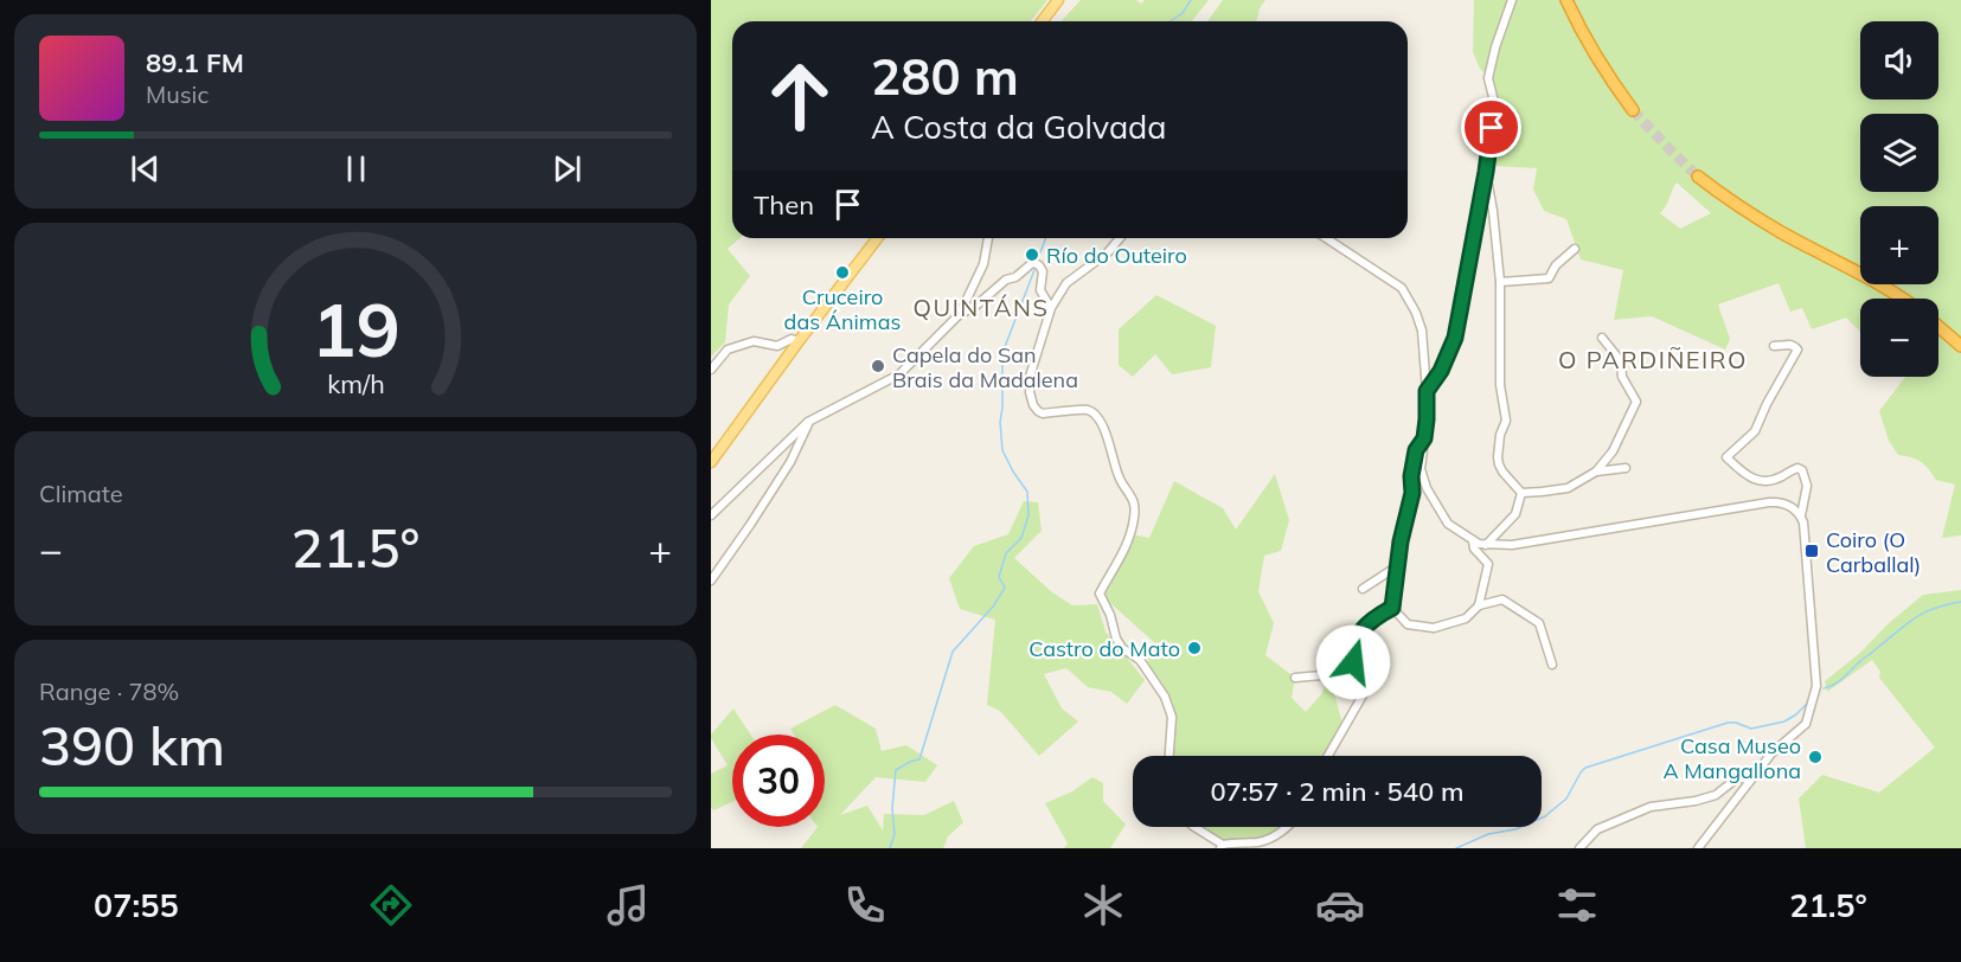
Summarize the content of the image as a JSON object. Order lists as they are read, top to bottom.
{
  "districts": ["QUINTÁNS", "O PARDIÑEIRO"],
  "places": {
    "other": [
      "Río do Outeiro",
      "Cruceiro das Ánimas",
      "Capela do San Brais da Madalena",
      "Castro do Mato",
      "Casa Museo A Mangallona"
    ],
    "transit": ["Coiro (O Carballal)"]
  },
  "page": {
    "map_buttons": ["+", "−"],
    "turn": ["280 m", "A Costa da Golvada"],
    "song": ["89.1 FM", "Music"],
    "then": "Then",
    "tile": [
      "Climate",
      ["Range · 78%", "390 km"]
    ],
    "heat": ["−", "21.5°", "+"],
    "limit": "30",
    "trip": "07:57 · 2 min · 540 m",
    "tabs": ["07:55", "21.5°"],
    "gauge": ["19", "km/h"]
  }
}
